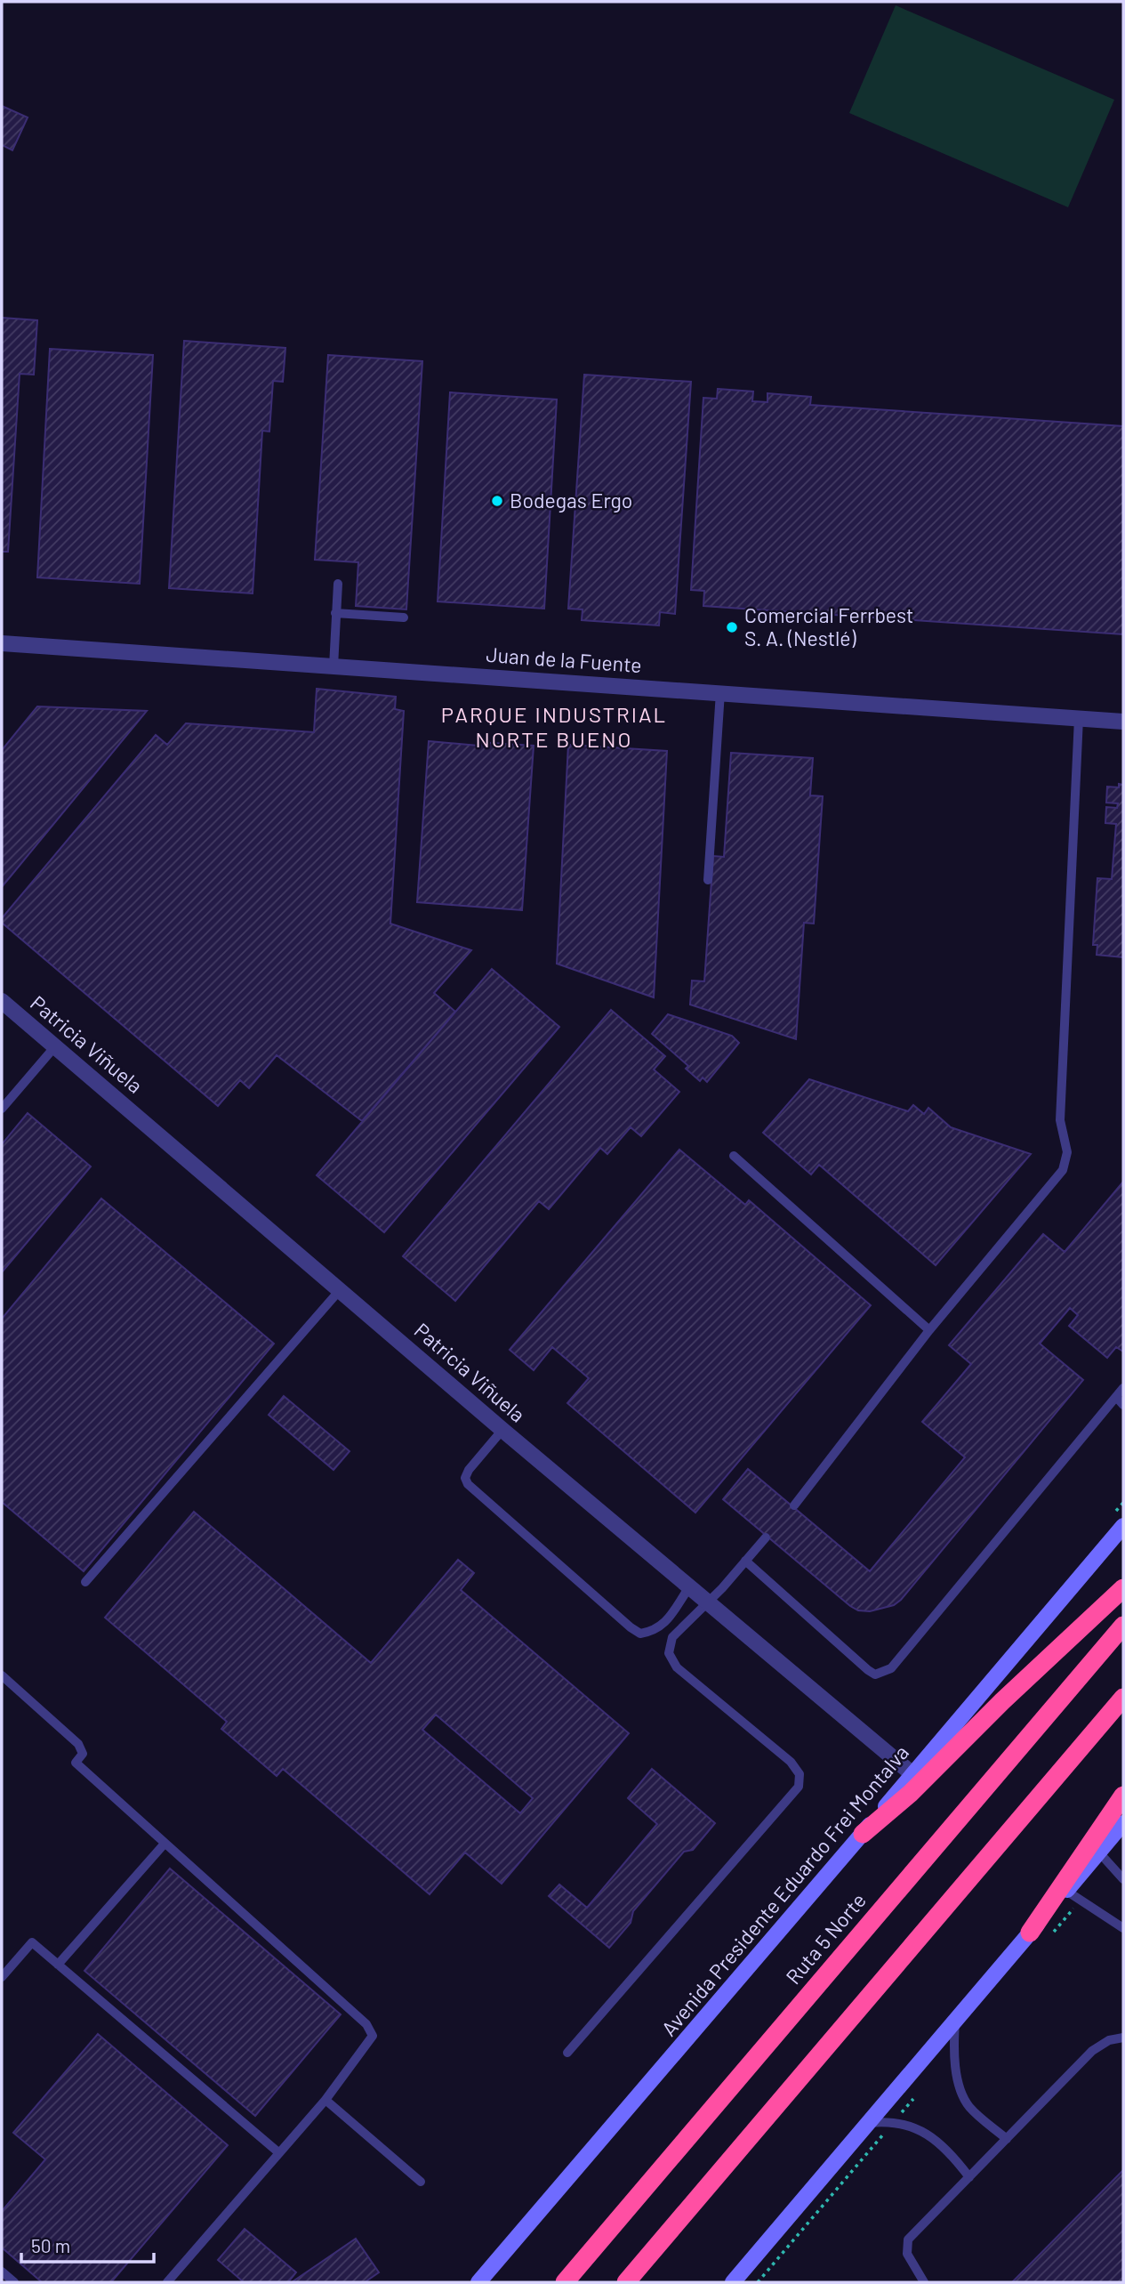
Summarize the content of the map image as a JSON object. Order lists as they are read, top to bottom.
{
  "streets": {
    "highway": ["Ruta 5 Norte"],
    "main road": ["Avenida Presidente Eduardo Frei Montalva"],
    "street": ["Juan de la Fuente", "Patricia Viñuela"]
  },
  "crossings": [
    ["Patricia Viñuela", "Avenida Presidente Eduardo Frei Montalva"]
  ],
  "districts": ["PARQUE INDUSTRIAL NORTE BUENO"],
  "places": ["Bodegas Ergo", "Comercial Ferrbest S. A. (Nestlé)"],
  "scale_bar": "50 m"
}
